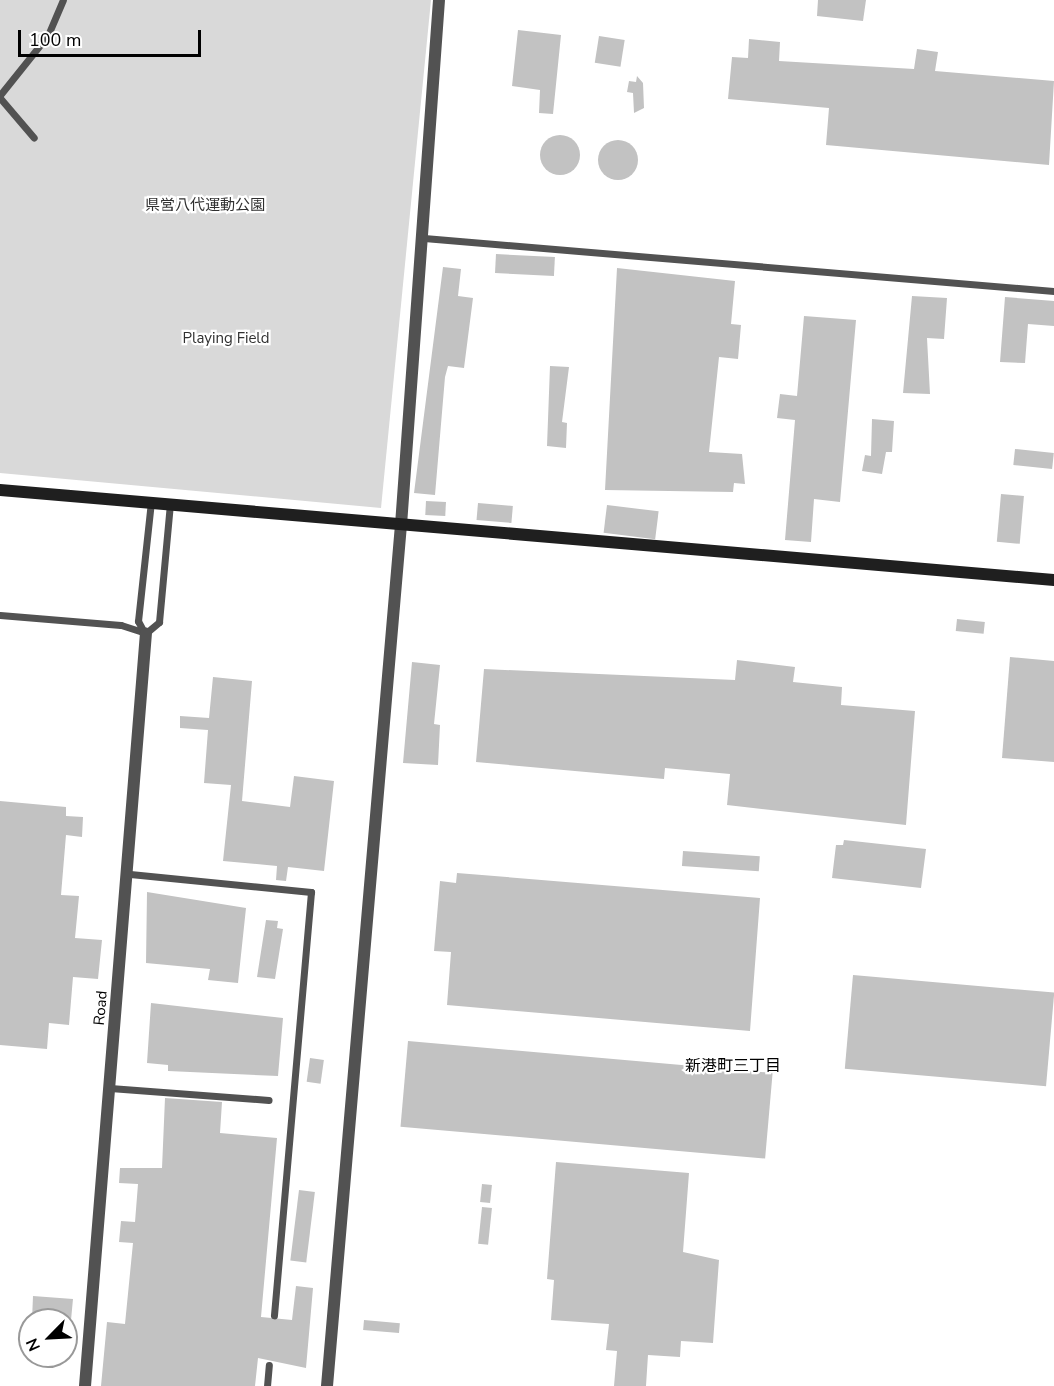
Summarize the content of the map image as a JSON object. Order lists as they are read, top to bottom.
{
  "streets": {
    "street": ["Road"]
  },
  "districts": ["新港町三丁目"],
  "parks": ["県営八代運動公園", "Playing Field"],
  "scale_bar": "100 m",
  "north": "bottom left"
}
